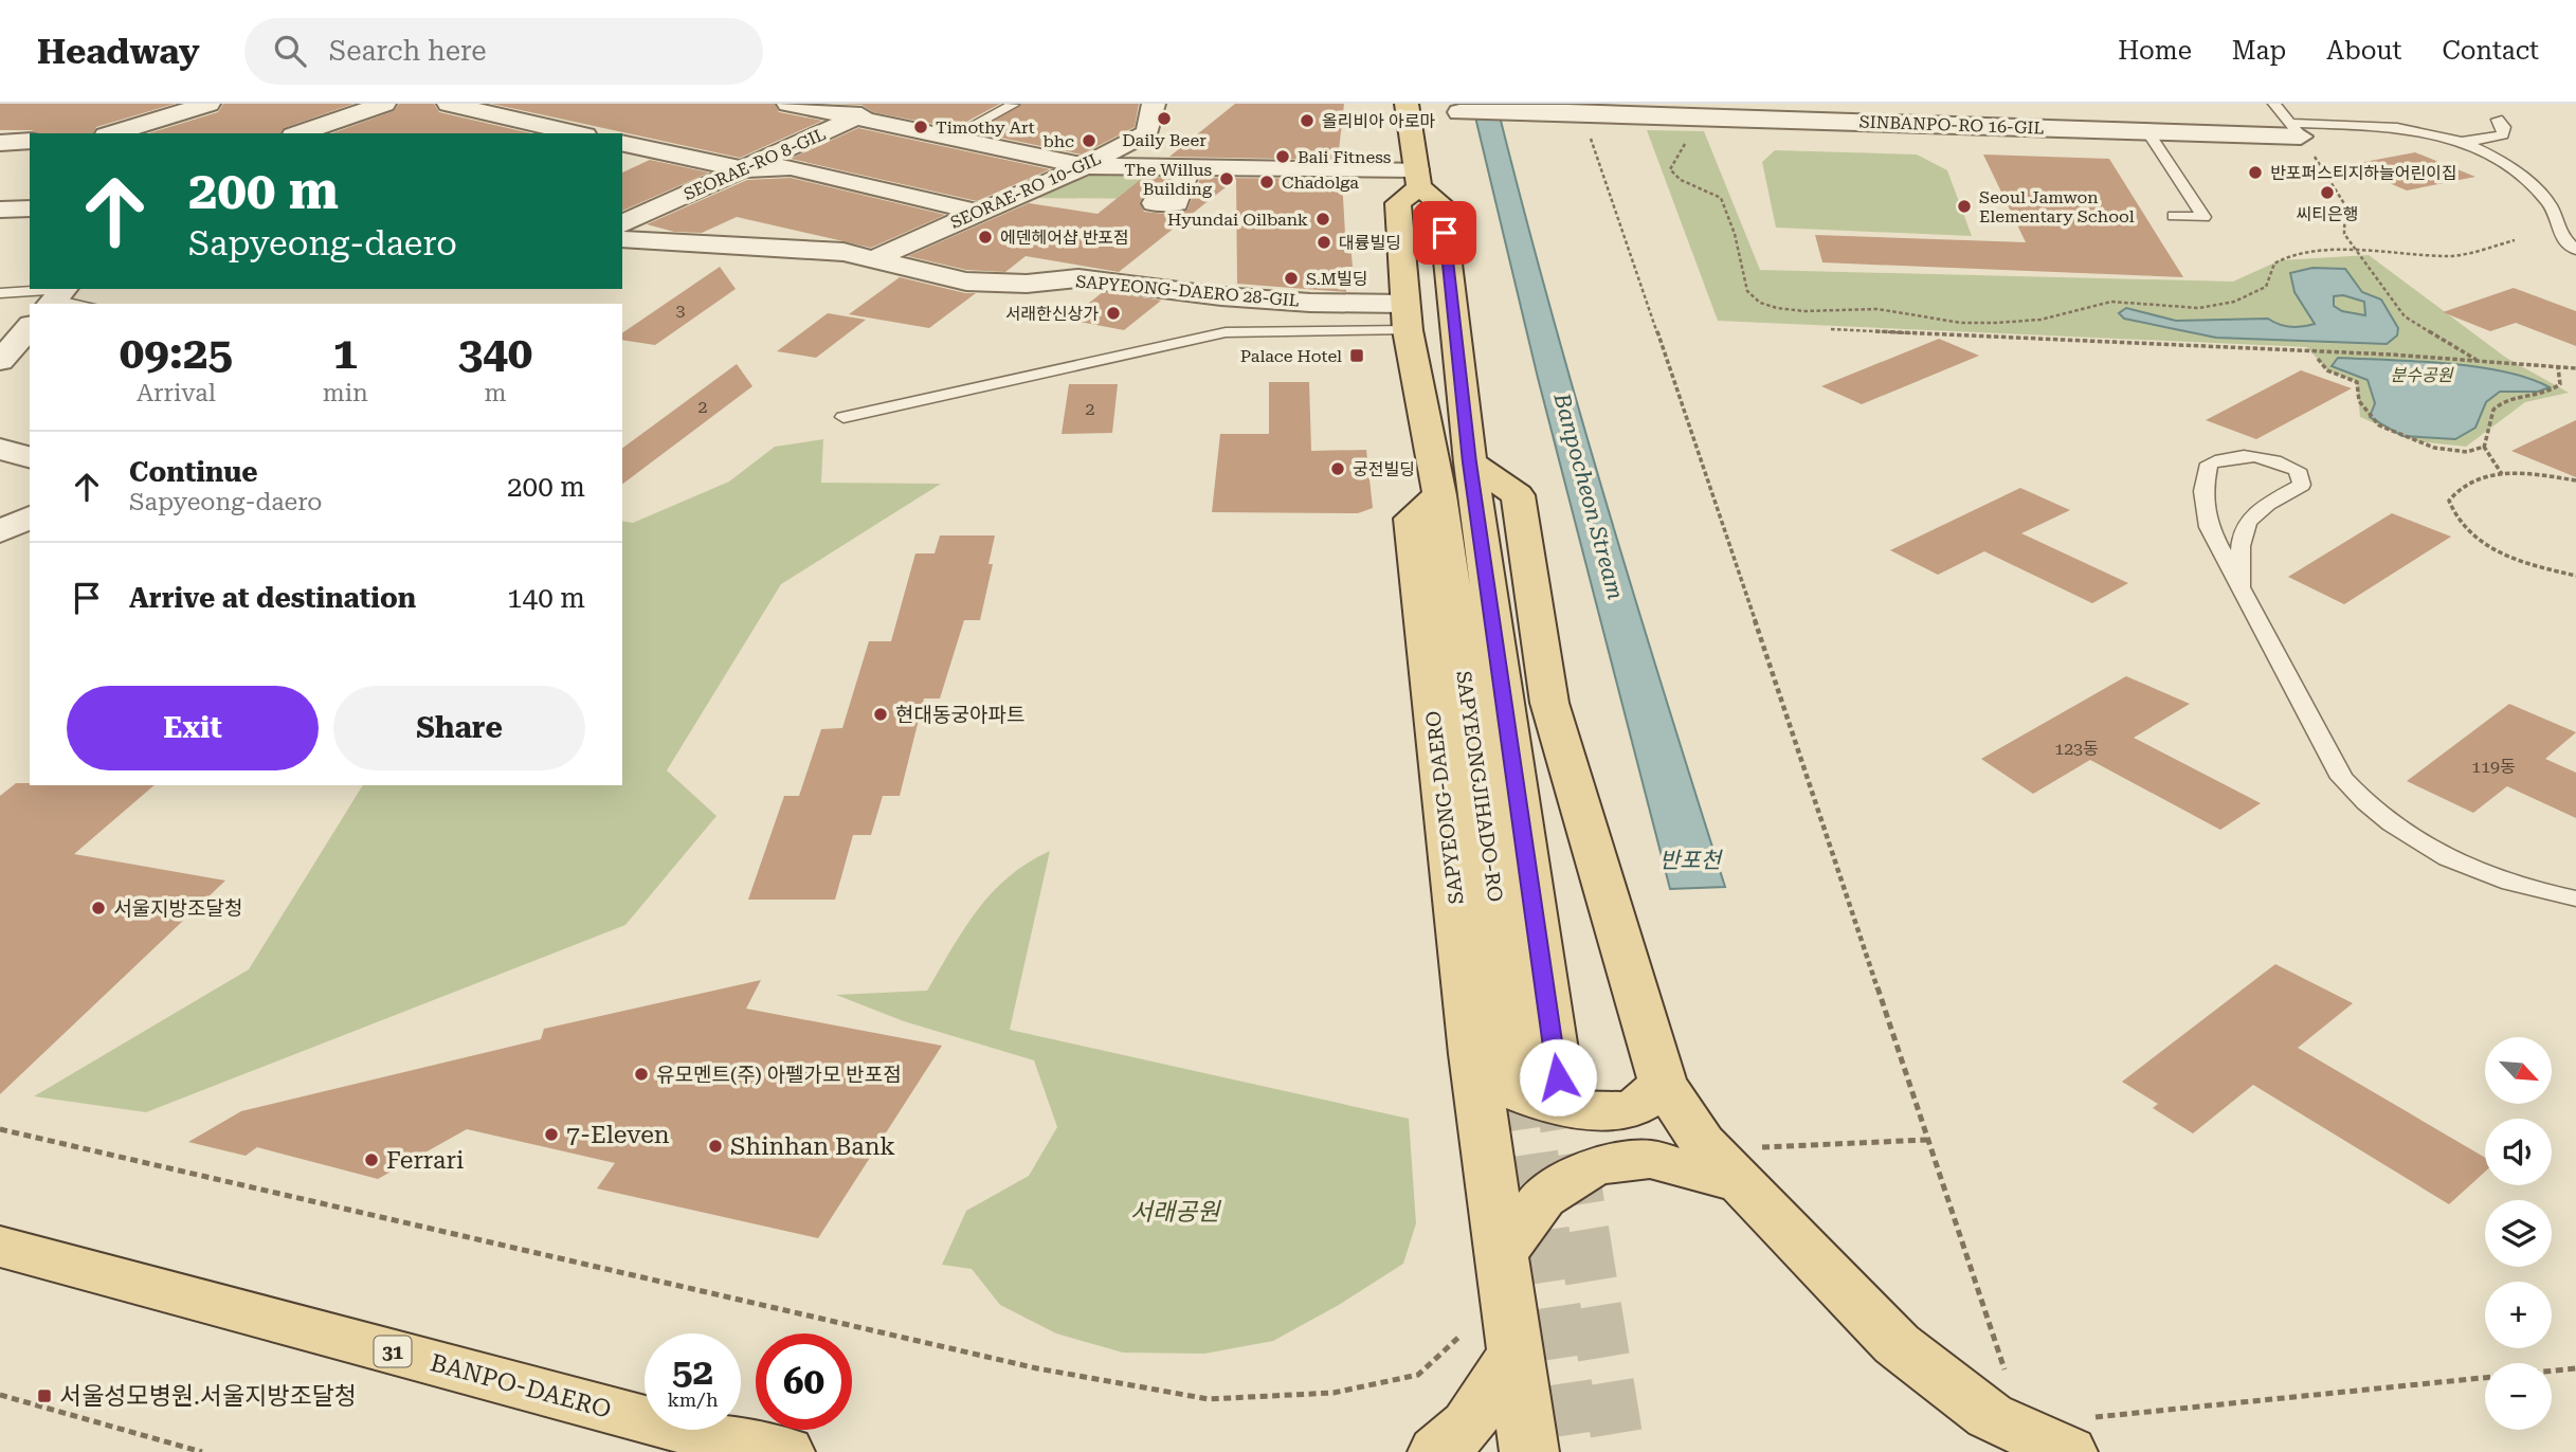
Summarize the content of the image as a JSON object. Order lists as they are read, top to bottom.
{
  "streets": {
    "main road": [
      "SAPYEONGJIHADO-RO",
      "SAPYEONG-DAERO",
      "31",
      "BANPO-DAERO"
    ],
    "street": [
      "SINBANPO-RO 16-GIL",
      "SEORAE-RO 8-GIL",
      "SEORAE-RO 10-GIL",
      "SAPYEONG-DAERO 28-GIL"
    ]
  },
  "crossings": [
    ["SEORAE-RO 10-GIL", "SAPYEONG-DAERO 28-GIL"],
    ["SAPYEONGJIHADO-RO", "SAPYEONG-DAERO"]
  ],
  "water": ["Banpocheon Stream", "반포천"],
  "parks": ["분수공원", "서래공원"],
  "places": {
    "other": [
      "Daily Beer",
      "올리비아 아로마",
      "Timothy Art",
      "bhc",
      "Bali Fitness",
      "반포퍼스티지하늘어린이집",
      "The Willus Building",
      "Chadolga",
      "씨티은행",
      "Seoul Jamwon Elementary School",
      "Hyundai Oilbank",
      "에덴헤어샵 반포점",
      "대륭빌딩",
      "S.M빌딩",
      "서래한신상가",
      "궁전빌딩",
      "현대동궁아파트",
      "서울지방조달청",
      "유모멘트(주) 아펠가모 반포점",
      "7-Eleven",
      "Shinhan Bank",
      "Ferrari"
    ],
    "transit": ["Palace Hotel", "서울성모병원.서울지방조달청"]
  },
  "house_numbers": [
    "3",
    "2",
    "2",
    "123동",
    "119동"
  ],
  "north": "bottom right",
  "page": {
    "header": "Headway",
    "search": "Search here",
    "nav": [
      "Home",
      "Map",
      "About",
      "Contact"
    ],
    "turn": ["200 m", "Sapyeong-daero"],
    "eta": [
      "09:25",
      "Arrival",
      "1",
      "min",
      "340",
      "m"
    ],
    "list": [
      {
        "name": "Continue",
        "note": "Sapyeong-daero",
        "value": "200 m"
      },
      {
        "name": "Arrive at destination",
        "value": "140 m"
      }
    ],
    "buttons": ["Exit", "Share"],
    "map_buttons": ["+", "−"],
    "speed": "52 km/h",
    "limit": "60"
  }
}
